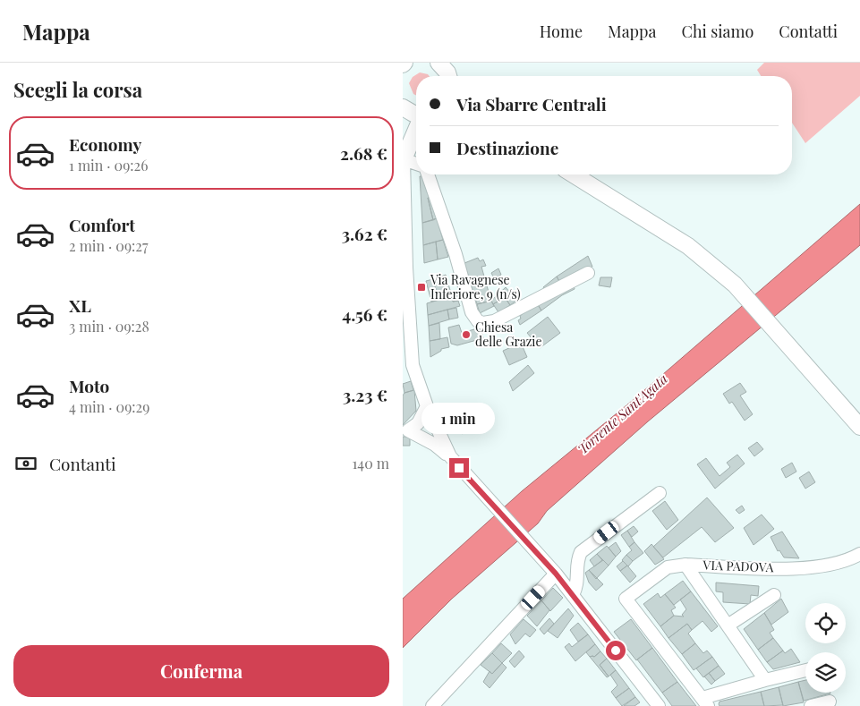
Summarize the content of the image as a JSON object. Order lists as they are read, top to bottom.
{
  "streets": {
    "street": ["VIA PADOVA"]
  },
  "water": ["Torrente Sant'Agata"],
  "places": {
    "transit": ["Via Ravagnese Inferiore, 9 (n/s)"],
    "other": ["Chiesa delle Grazie"]
  },
  "page": {
    "header": "Mappa",
    "nav": [
      "Home",
      "Mappa",
      "Chi siamo",
      "Contatti"
    ],
    "heading": "Scegli la corsa",
    "banner": ["Via Sbarre Centrali", "Destinazione"],
    "list": [
      {
        "name": "Economy",
        "note": "1 min · 09:26",
        "value": "2.68 €"
      },
      {
        "name": "Comfort",
        "note": "2 min · 09:27",
        "value": "3.62 €"
      },
      {
        "name": "XL",
        "note": "3 min · 09:28",
        "value": "4.56 €"
      },
      {
        "name": "Moto",
        "note": "4 min · 09:29",
        "value": "3.23 €"
      }
    ],
    "bubble": "1 min",
    "pay": ["Contanti", "140 m"],
    "buttons": "Conferma"
  }
}
